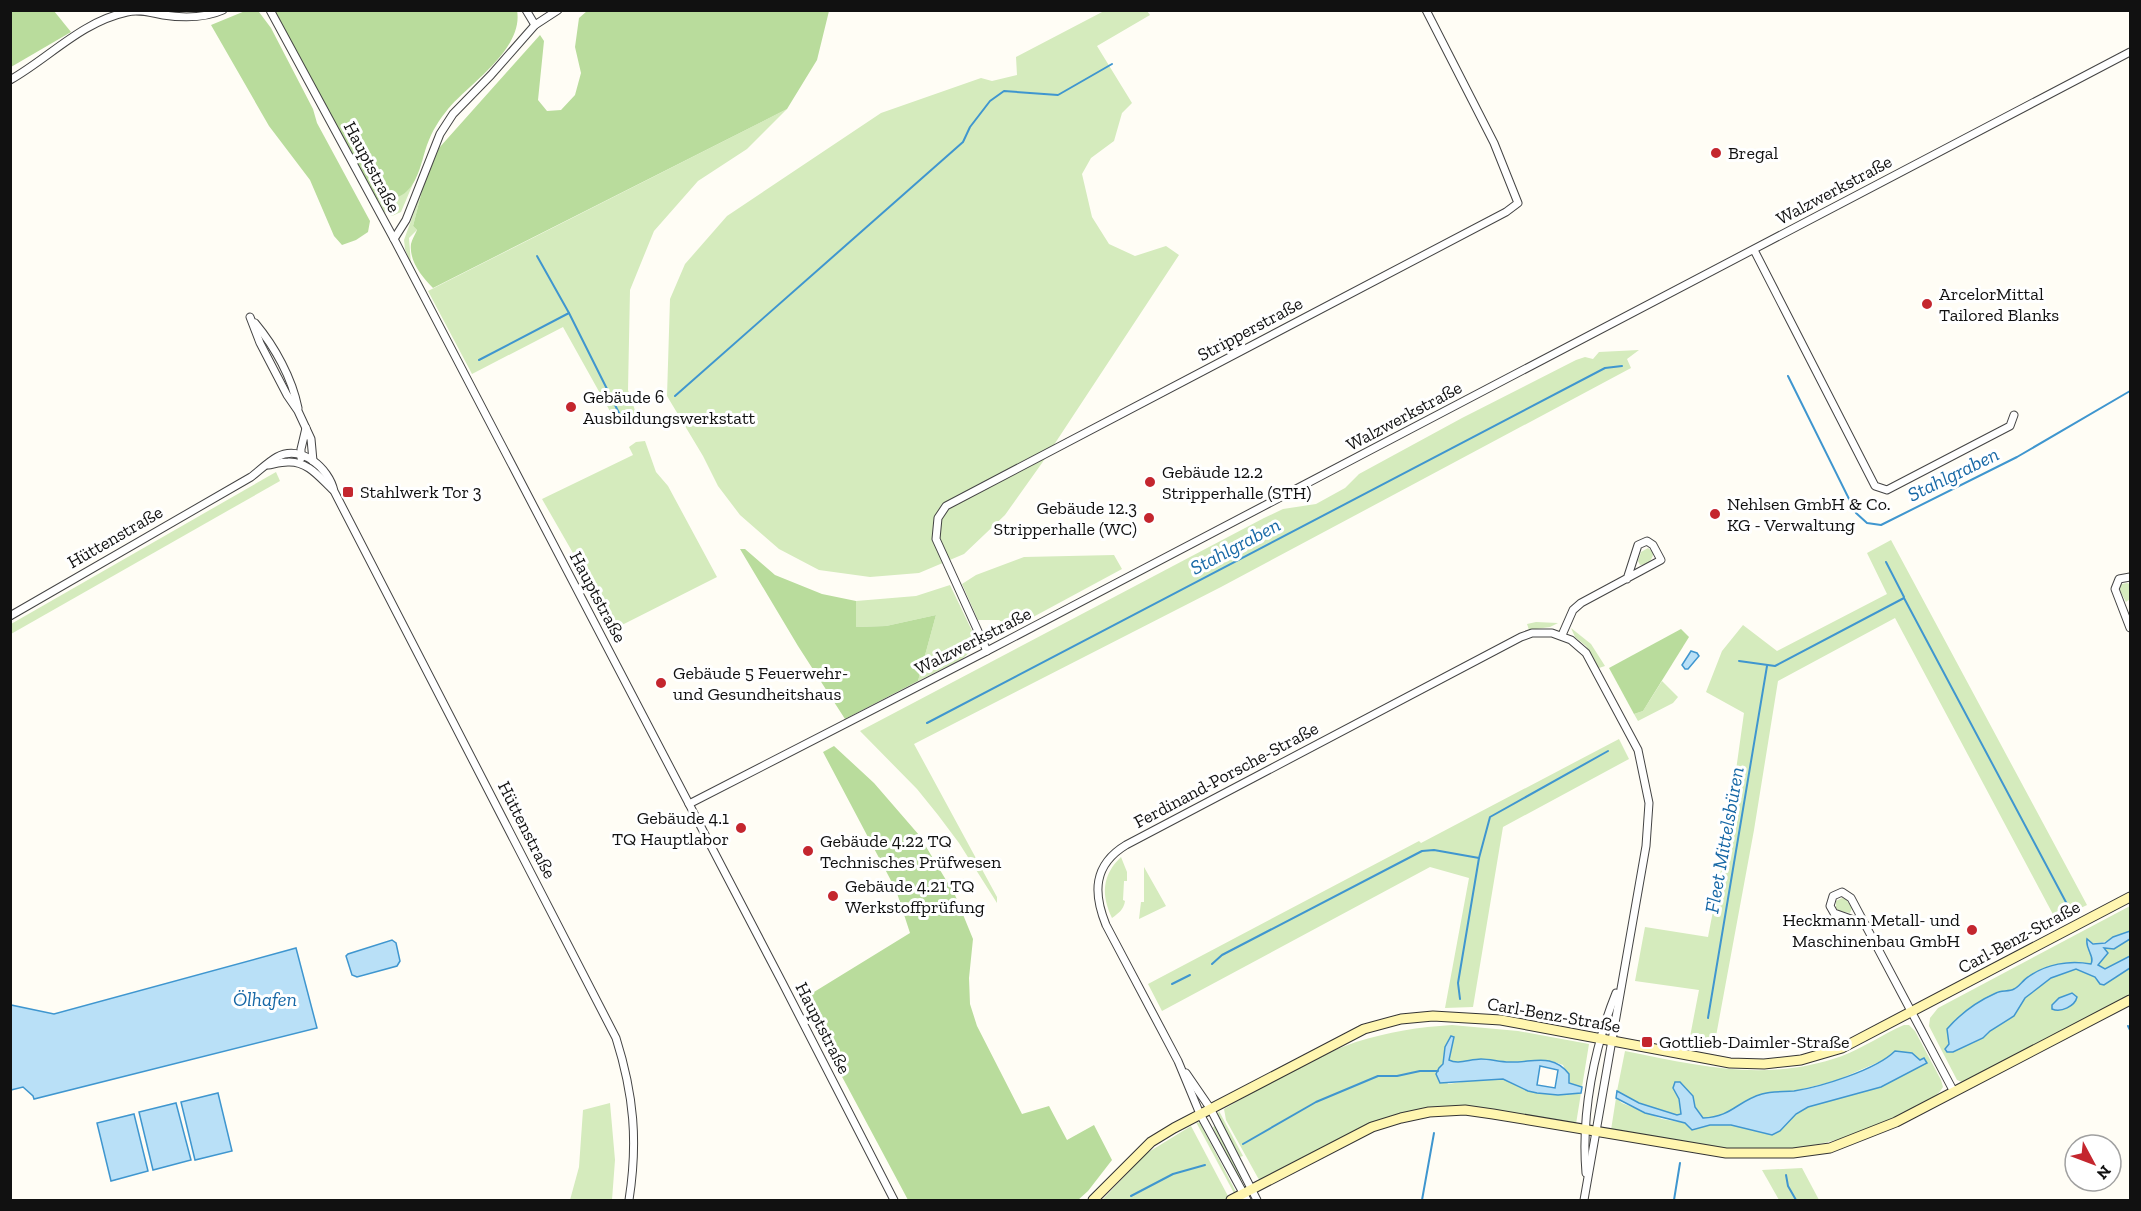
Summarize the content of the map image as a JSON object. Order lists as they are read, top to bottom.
{
  "streets": {
    "street": [
      "Hauptstraße",
      "Walzwerkstraße",
      "Stripperstraße",
      "Hüttenstraße",
      "Ferdinand-Porsche-Straße",
      "Carl-Benz-Straße"
    ]
  },
  "crossings": [
    ["Hauptstraße", "Walzwerkstraße"],
    ["Walzwerkstraße", "Stripperstraße"],
    ["Ferdinand-Porsche-Straße", "Carl-Benz-Straße"]
  ],
  "water": ["Stahlgraben", "Fleet Mittelsbüren", "Ölhafen"],
  "places": {
    "other": [
      "Bregal",
      "ArcelorMittal Tailored Blanks",
      "Gebäude 6 Ausbildungswerkstatt",
      "Gebäude 12.2 Stripperhalle (STH)",
      "Nehlsen GmbH & Co. KG - Verwaltung",
      "Gebäude 12.3 Stripperhalle (WC)",
      "Gebäude 5 Feuerwehr- und Gesundheitshaus",
      "Gebäude 4.1 TQ Hauptlabor",
      "Gebäude 4.22 TQ Technisches Prüfwesen",
      "Gebäude 4.21 TQ Werkstoffprüfung",
      "Heckmann Metall- und Maschinenbau GmbH"
    ],
    "transit": ["Stahlwerk Tor 3", "Gottlieb-Daimler-Straße"]
  },
  "north": "bottom right"
}
